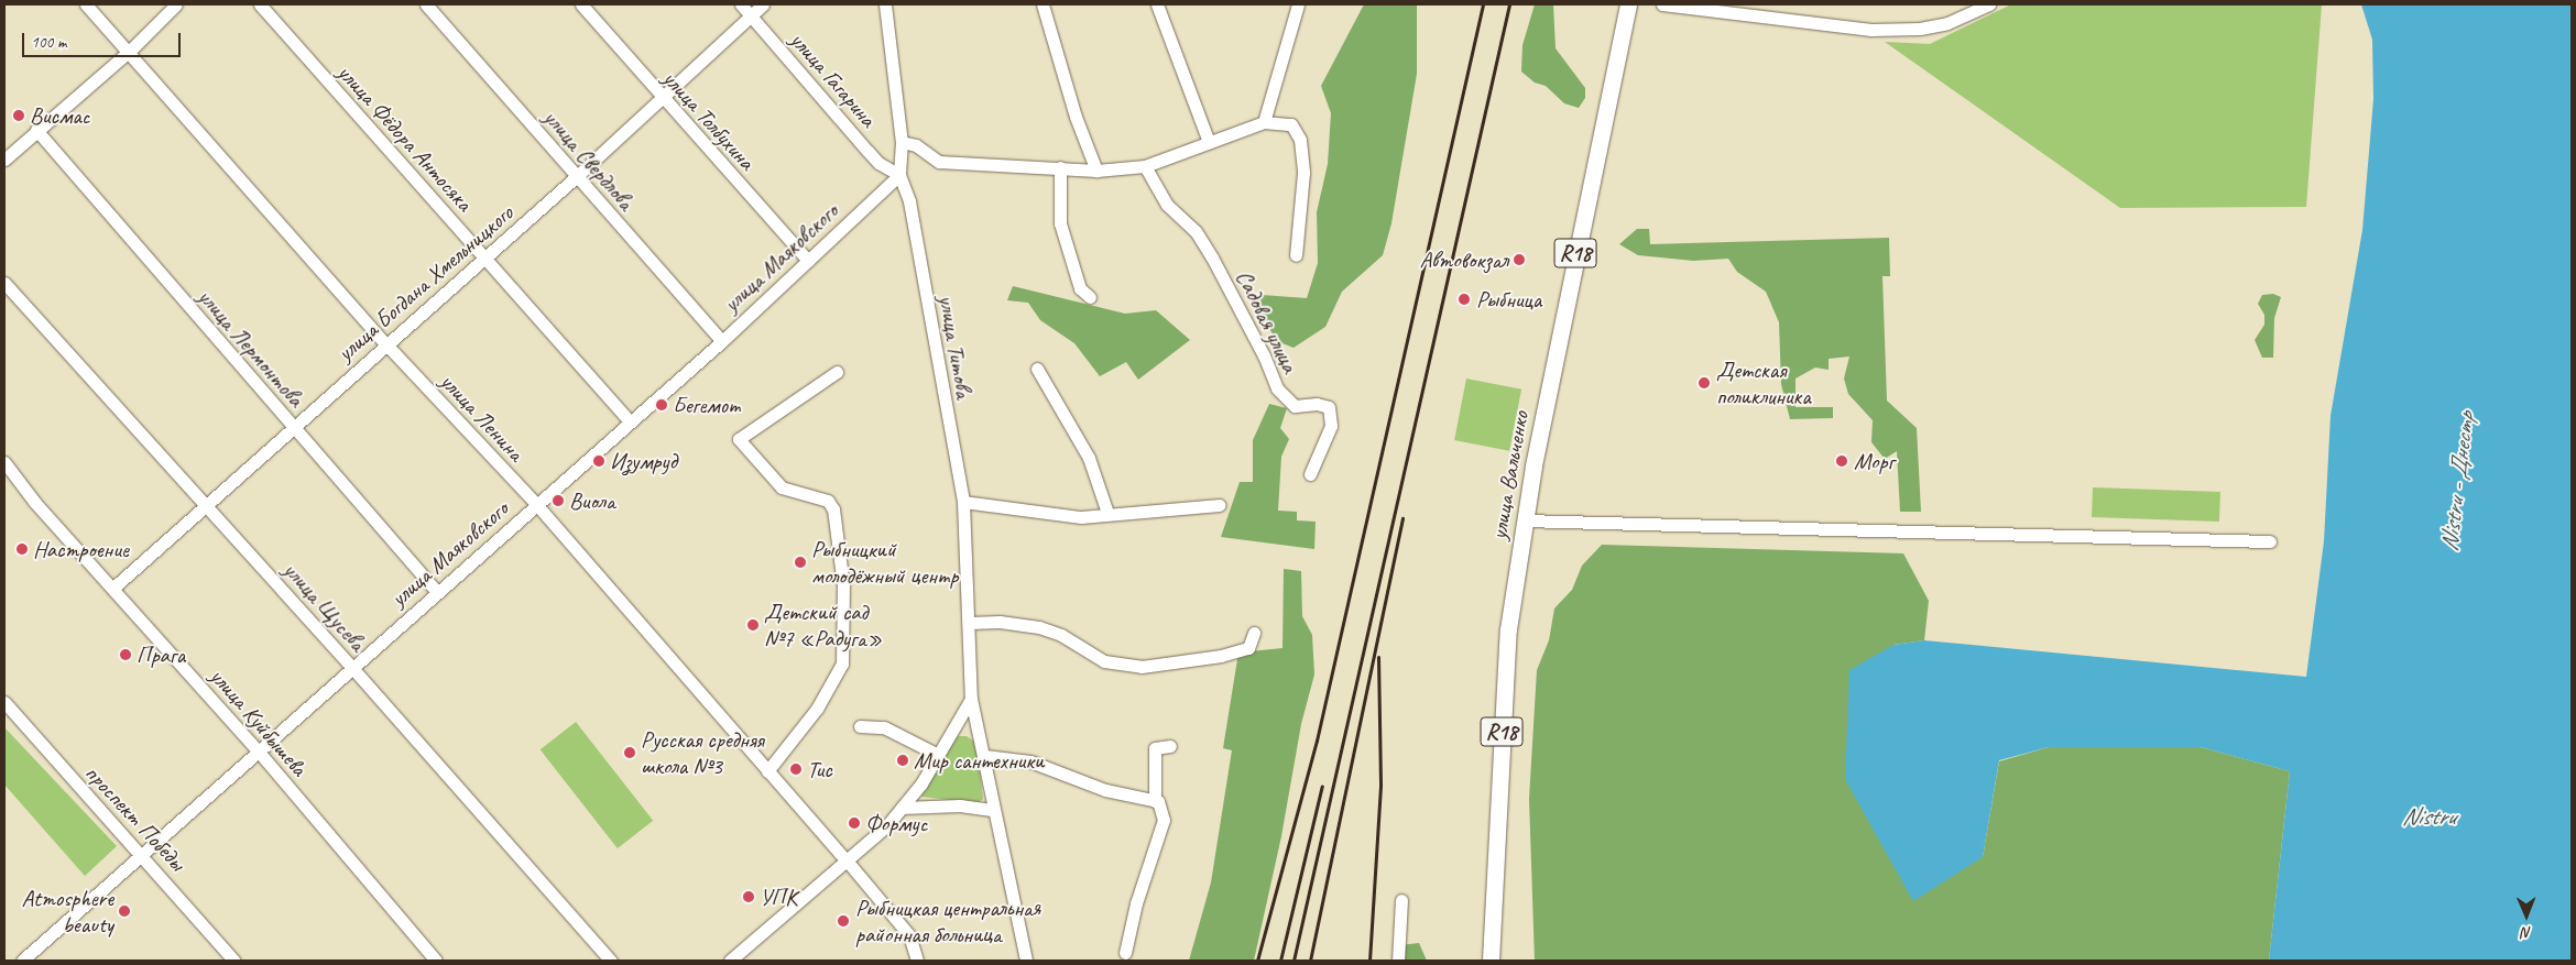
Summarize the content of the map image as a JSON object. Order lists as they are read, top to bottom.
{
  "streets": {
    "main road": ["R18", "улица Вальченко"],
    "street": [
      "улица Гагарина",
      "улица Толбухина",
      "улица Фёдора Антосяка",
      "улица Свердлова",
      "улица Маяковского",
      "улица Богдана Хмельницкого",
      "Садовая улица",
      "улица Титова",
      "улица Лермонтова",
      "улица Ленина",
      "улица Щусева",
      "улица Куйбышева",
      "проспект Победы"
    ]
  },
  "crossings": [
    ["улица Гагарина", "улица Маяковского"],
    ["улица Гагарина", "улица Богдана Хмельницкого"],
    ["улица Гагарина", "улица Титова"],
    ["улица Толбухина", "улица Маяковского"],
    ["улица Толбухина", "улица Богдана Хмельницкого"],
    ["улица Фёдора Антосяка", "улица Маяковского"],
    ["улица Фёдора Антосяка", "улица Богдана Хмельницкого"],
    ["улица Свердлова", "улица Маяковского"],
    ["улица Свердлова", "улица Богдана Хмельницкого"],
    ["улица Маяковского", "улица Титова"],
    ["улица Маяковского", "улица Лермонтова"],
    ["улица Маяковского", "улица Ленина"],
    ["улица Маяковского", "улица Щусева"],
    ["улица Маяковского", "улица Куйбышева"],
    ["улица Маяковского", "проспект Победы"],
    ["улица Богдана Хмельницкого", "улица Лермонтова"],
    ["улица Богдана Хмельницкого", "улица Ленина"],
    ["улица Богдана Хмельницкого", "улица Щусева"],
    ["улица Богдана Хмельницкого", "улица Куйбышева"]
  ],
  "water": ["Nistru - Днестр", "Nistru"],
  "places": [
    "Висмас",
    "Автовокзал",
    "Рыбница",
    "Детская поликлиника",
    "Бегемот",
    "Изумруд",
    "Морг",
    "Виола",
    "Настроение",
    "Рыбницкий молодёжный центр",
    "Детский сад №7 «Радуга»",
    "Прага",
    "Русская средняя школа №3",
    "Мир сантехники",
    "Тис",
    "Формус",
    "УПК",
    "Atmosphere beauty",
    "Рыбницкая центральная районная больница"
  ],
  "scale_bar": "100 m",
  "north": "bottom"
}
